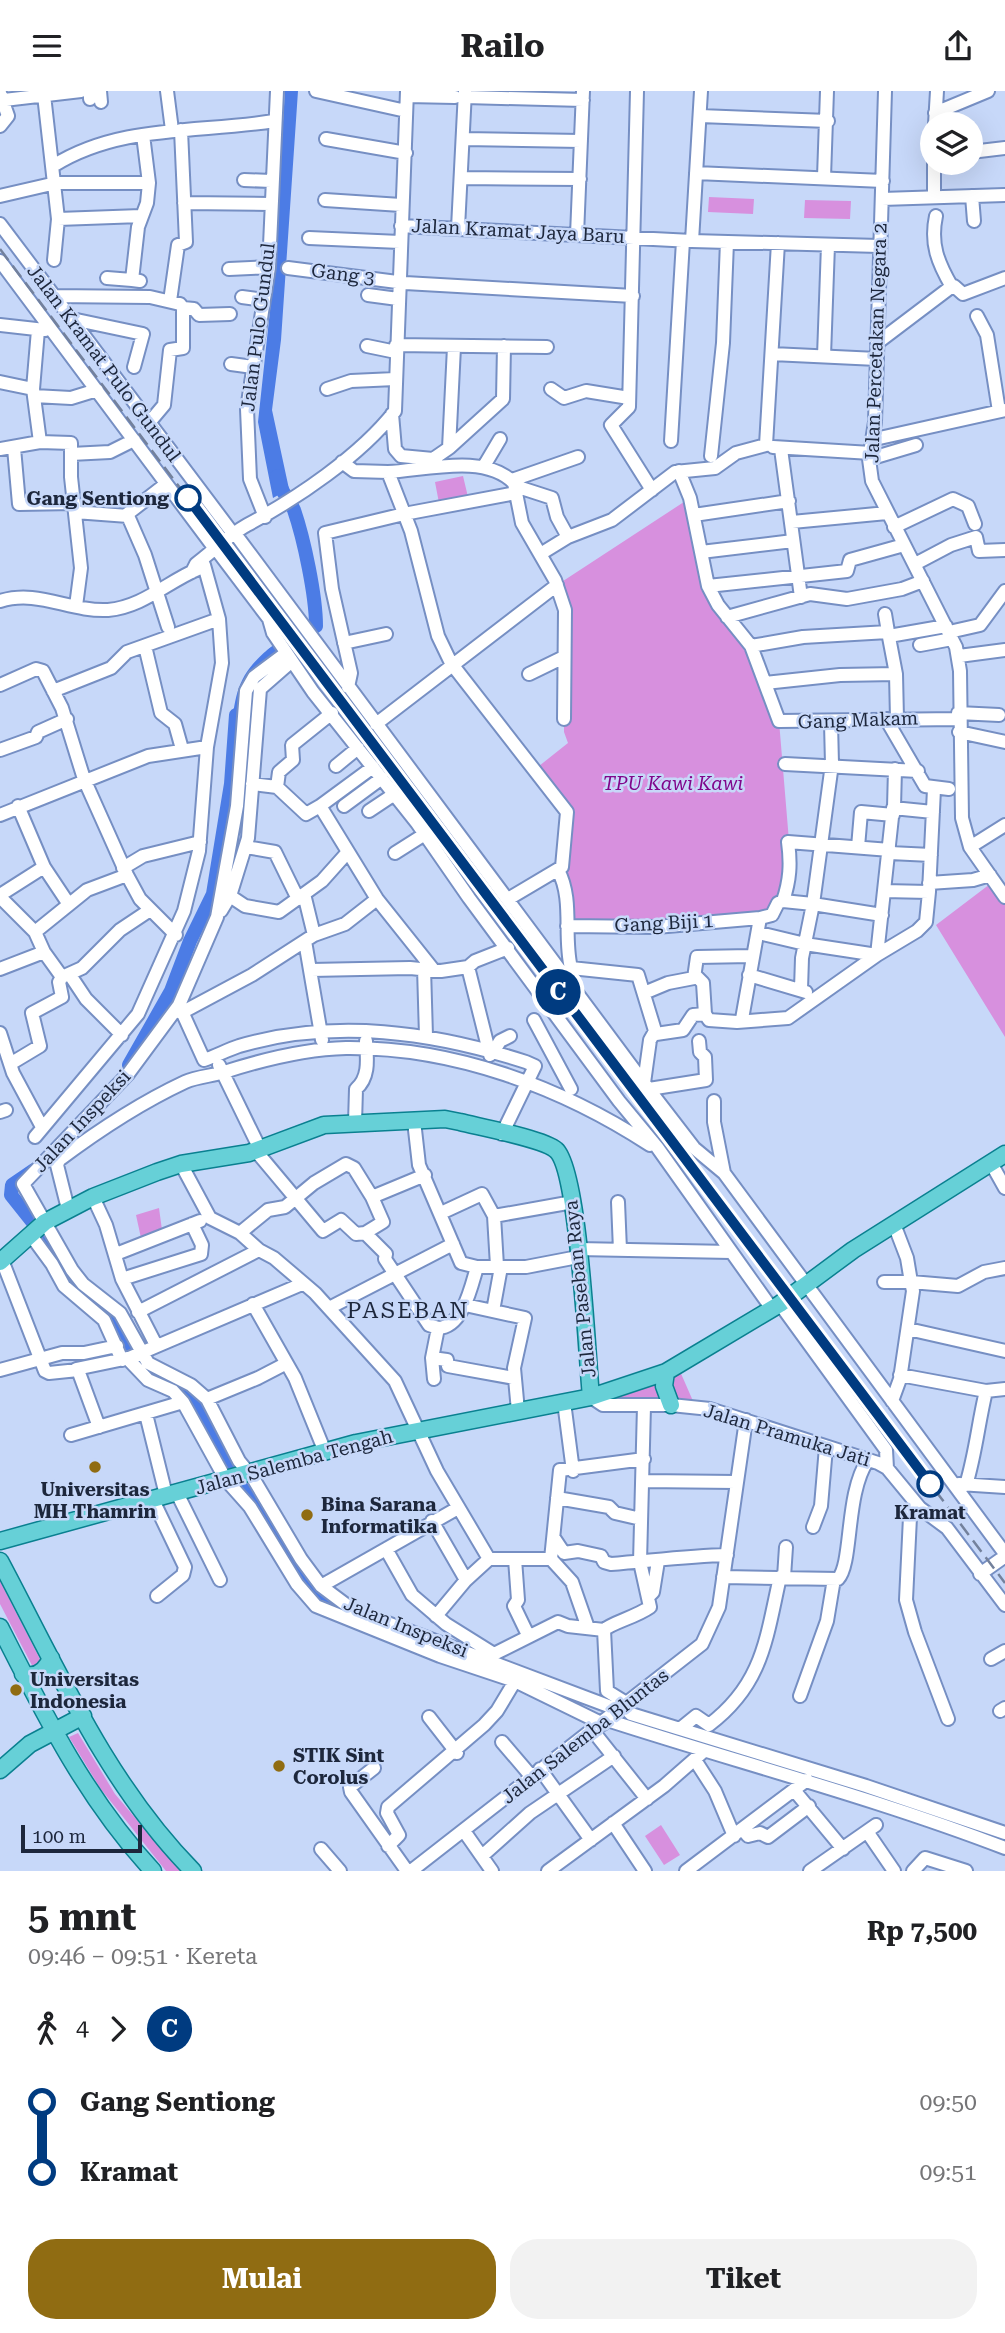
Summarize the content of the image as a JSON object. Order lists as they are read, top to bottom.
{
  "streets": {
    "main road": ["Jalan Paseban Raya", "Jalan Salemba Tengah"],
    "street": [
      "Jalan Kramat Jaya Baru",
      "Gang 3",
      "Jalan Pulo Gundul",
      "Jalan Percetakan Negara 2",
      "Jalan Kramat Pulo Gundul",
      "Gang Makam",
      "Gang Biji 1",
      "Jalan Inspeksi",
      "Jalan Pramuka Jati",
      "Jalan Salemba Bluntas"
    ]
  },
  "crossings": [
    ["Jalan Kramat Jaya Baru", "Jalan Percetakan Negara 2"],
    ["Jalan Percetakan Negara 2", "Gang Makam"],
    ["Jalan Inspeksi", "Jalan Paseban Raya"],
    ["Jalan Inspeksi", "Jalan Salemba Tengah"],
    ["Jalan Paseban Raya", "Jalan Pramuka Jati"],
    ["Jalan Paseban Raya", "Jalan Salemba Tengah"],
    ["Jalan Pramuka Jati", "Jalan Salemba Tengah"],
    ["Jalan Pramuka Jati", "Jalan Salemba Bluntas"]
  ],
  "districts": ["PASEBAN"],
  "parks": ["TPU Kawi Kawi"],
  "places": [
    "Gang Sentiong",
    "Universitas MH Thamrin",
    "Kramat",
    "Bina Sarana Informatika",
    "Universitas Indonesia",
    "STIK Sint Corolus"
  ],
  "scale_bar": "100 m",
  "page": {
    "header": "Railo",
    "on_map": "C",
    "scale": "100 m",
    "heading": ["5 mnt", "09:46 – 09:51 · Kereta", "Rp 7,500"],
    "legs": ["4", "C"],
    "list": [
      {
        "name": "Gang Sentiong",
        "value": "09:50"
      },
      {
        "name": "Kramat",
        "value": "09:51"
      }
    ],
    "buttons": ["Mulai", "Tiket"]
  }
}
